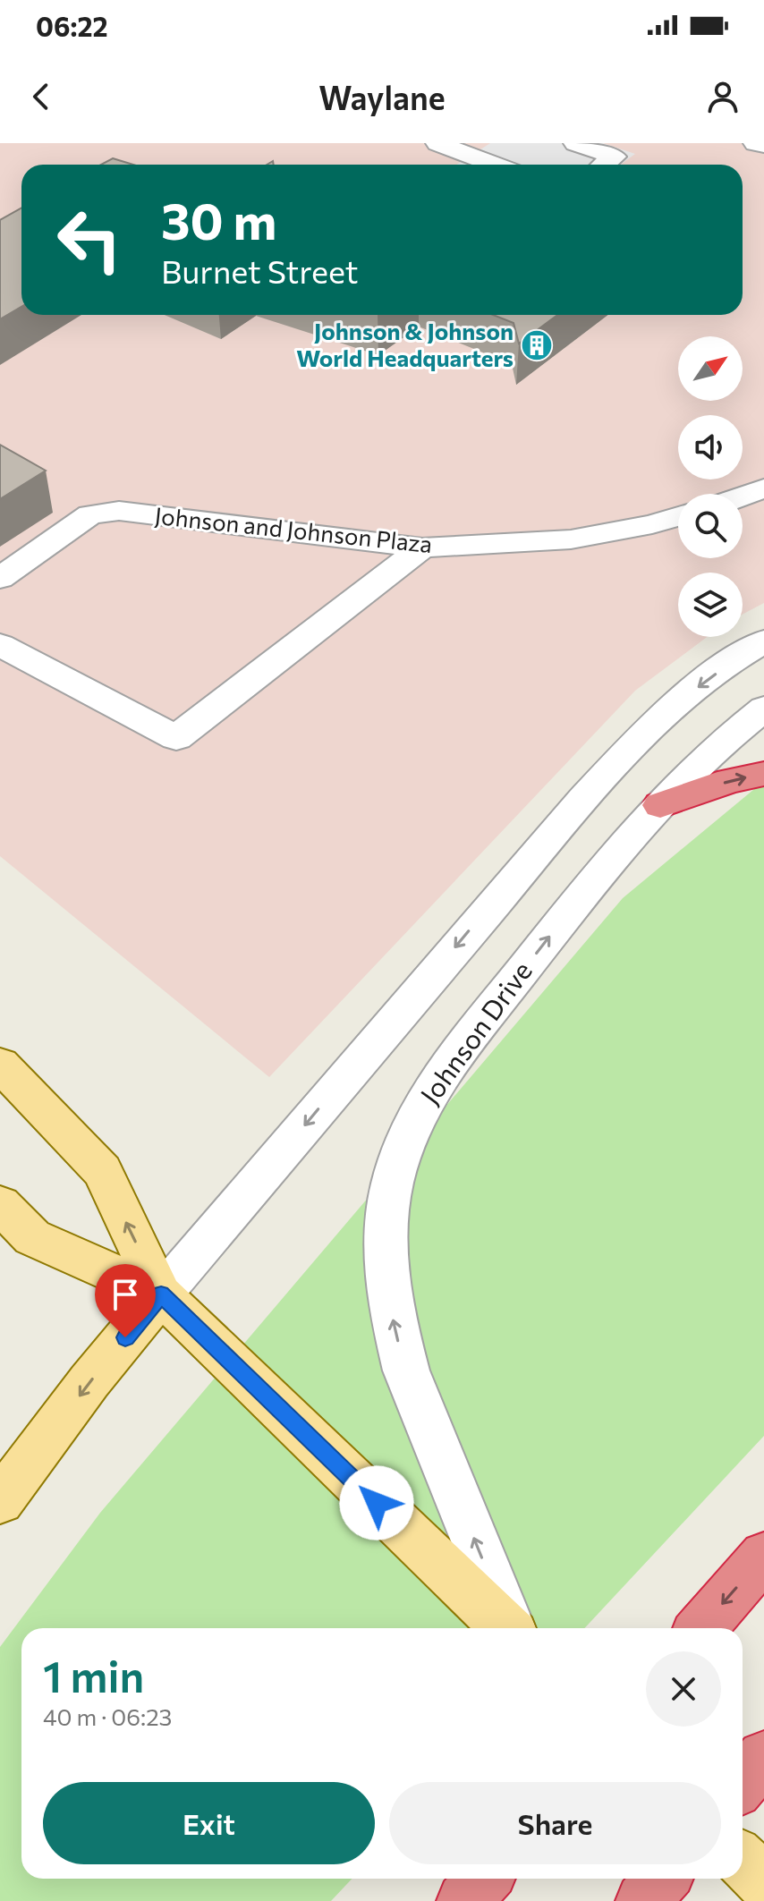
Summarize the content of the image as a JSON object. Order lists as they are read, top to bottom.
{
  "streets": {
    "street": ["Johnson and Johnson Plaza", "Johnson Drive"]
  },
  "one_way": ["Johnson Drive"],
  "places": {
    "building": ["Johnson & Johnson World Headquarters"]
  },
  "north": "top right",
  "page": {
    "status": "06:22",
    "header": "Waylane",
    "turn": ["30 m", "Burnet Street"],
    "heading": ["1 min", "40 m · 06:23"],
    "buttons": ["Exit", "Share"]
  }
}
